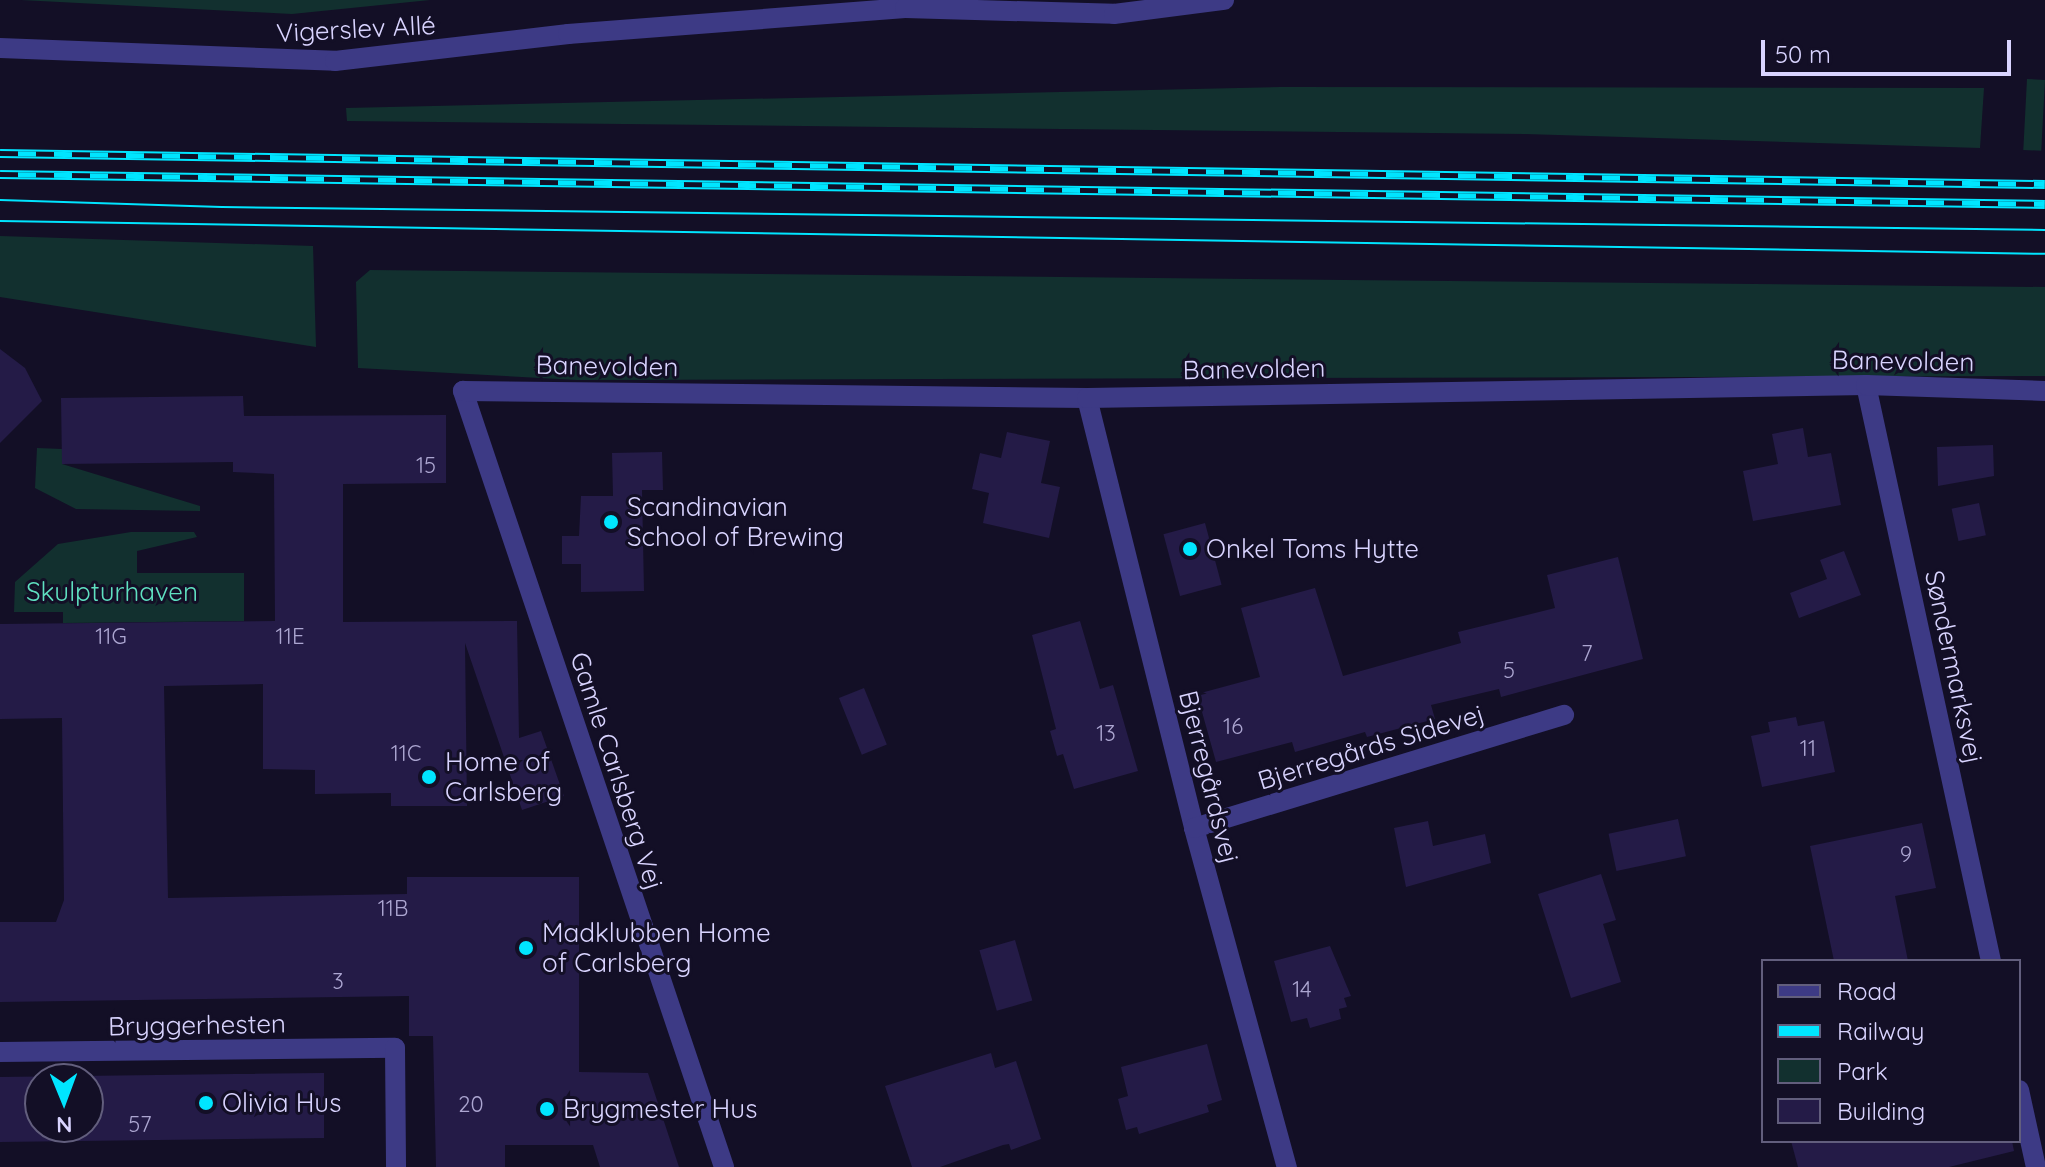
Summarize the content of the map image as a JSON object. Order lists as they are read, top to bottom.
{
  "streets": {
    "street": [
      "Vigerslev Allé",
      "Banevolden",
      "Søndermarksvej",
      "Bjerregårds Sidevej",
      "Gamle Carlsberg Vej",
      "Bjerregårdsvej",
      "Bryggerhesten"
    ]
  },
  "crossings": [
    ["Banevolden", "Søndermarksvej"],
    ["Banevolden", "Gamle Carlsberg Vej"],
    ["Banevolden", "Bjerregårdsvej"],
    ["Bjerregårds Sidevej", "Bjerregårdsvej"]
  ],
  "parks": ["Skulpturhaven"],
  "places": [
    "Scandinavian School of Brewing",
    "Onkel Toms Hytte",
    "Home of Carlsberg",
    "Madklubben Home of Carlsberg",
    "Olivia Hus",
    "Brygmester Hus"
  ],
  "house_numbers": [
    "15",
    "11G",
    "11E",
    "7",
    "5",
    "16",
    "13",
    "11",
    "11C",
    "9",
    "11B",
    "3",
    "14",
    "20",
    "57"
  ],
  "legend": [
    "Road",
    "Railway",
    "Park",
    "Building"
  ],
  "scale_bar": "50 m",
  "north": "bottom"
}
